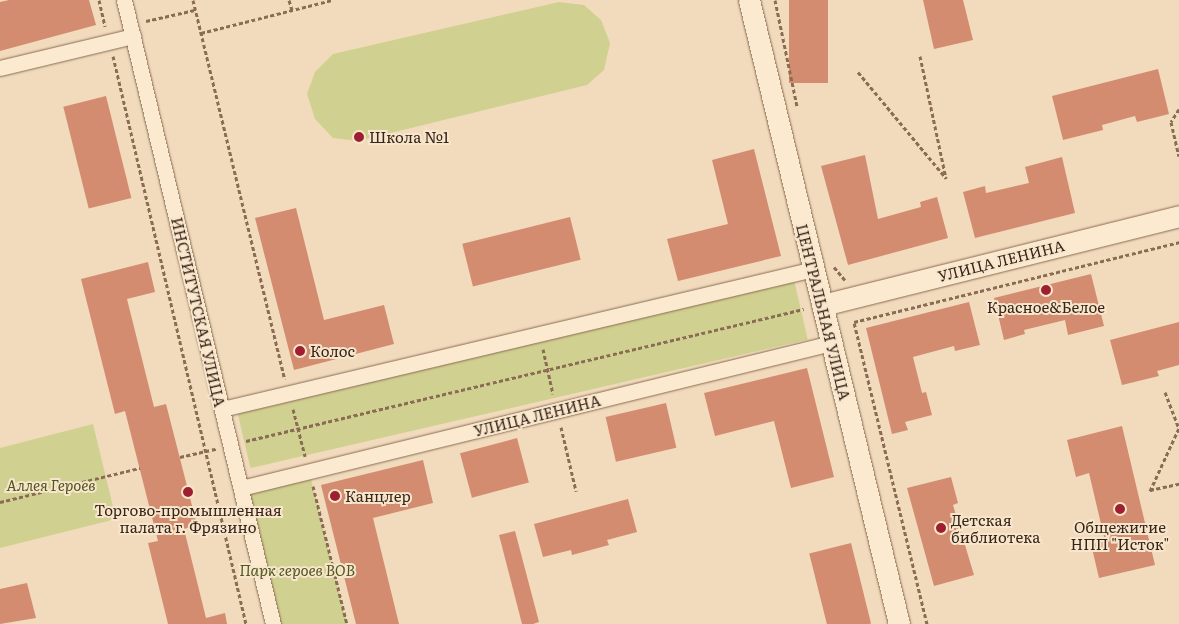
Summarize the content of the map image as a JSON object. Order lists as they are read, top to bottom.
{
  "streets": {
    "street": ["УЛИЦА ЛЕНИНА", "ИНСТИТУТСКАЯ УЛИЦА", "ЦЕНТРАЛЬНАЯ УЛИЦА"]
  },
  "crossings": [
    ["УЛИЦА ЛЕНИНА", "ИНСТИТУТСКАЯ УЛИЦА"],
    ["УЛИЦА ЛЕНИНА", "ЦЕНТРАЛЬНАЯ УЛИЦА"]
  ],
  "parks": ["Аллея Героев", "Парк героев ВОВ"],
  "places": [
    "Школа №1",
    "Красное&Белое",
    "Колос",
    "Торгово-промышленная палата г. Фрязино",
    "Канцлер",
    "Общежитие НПП \"Исток\"",
    "Детская библиотека"
  ]
}
